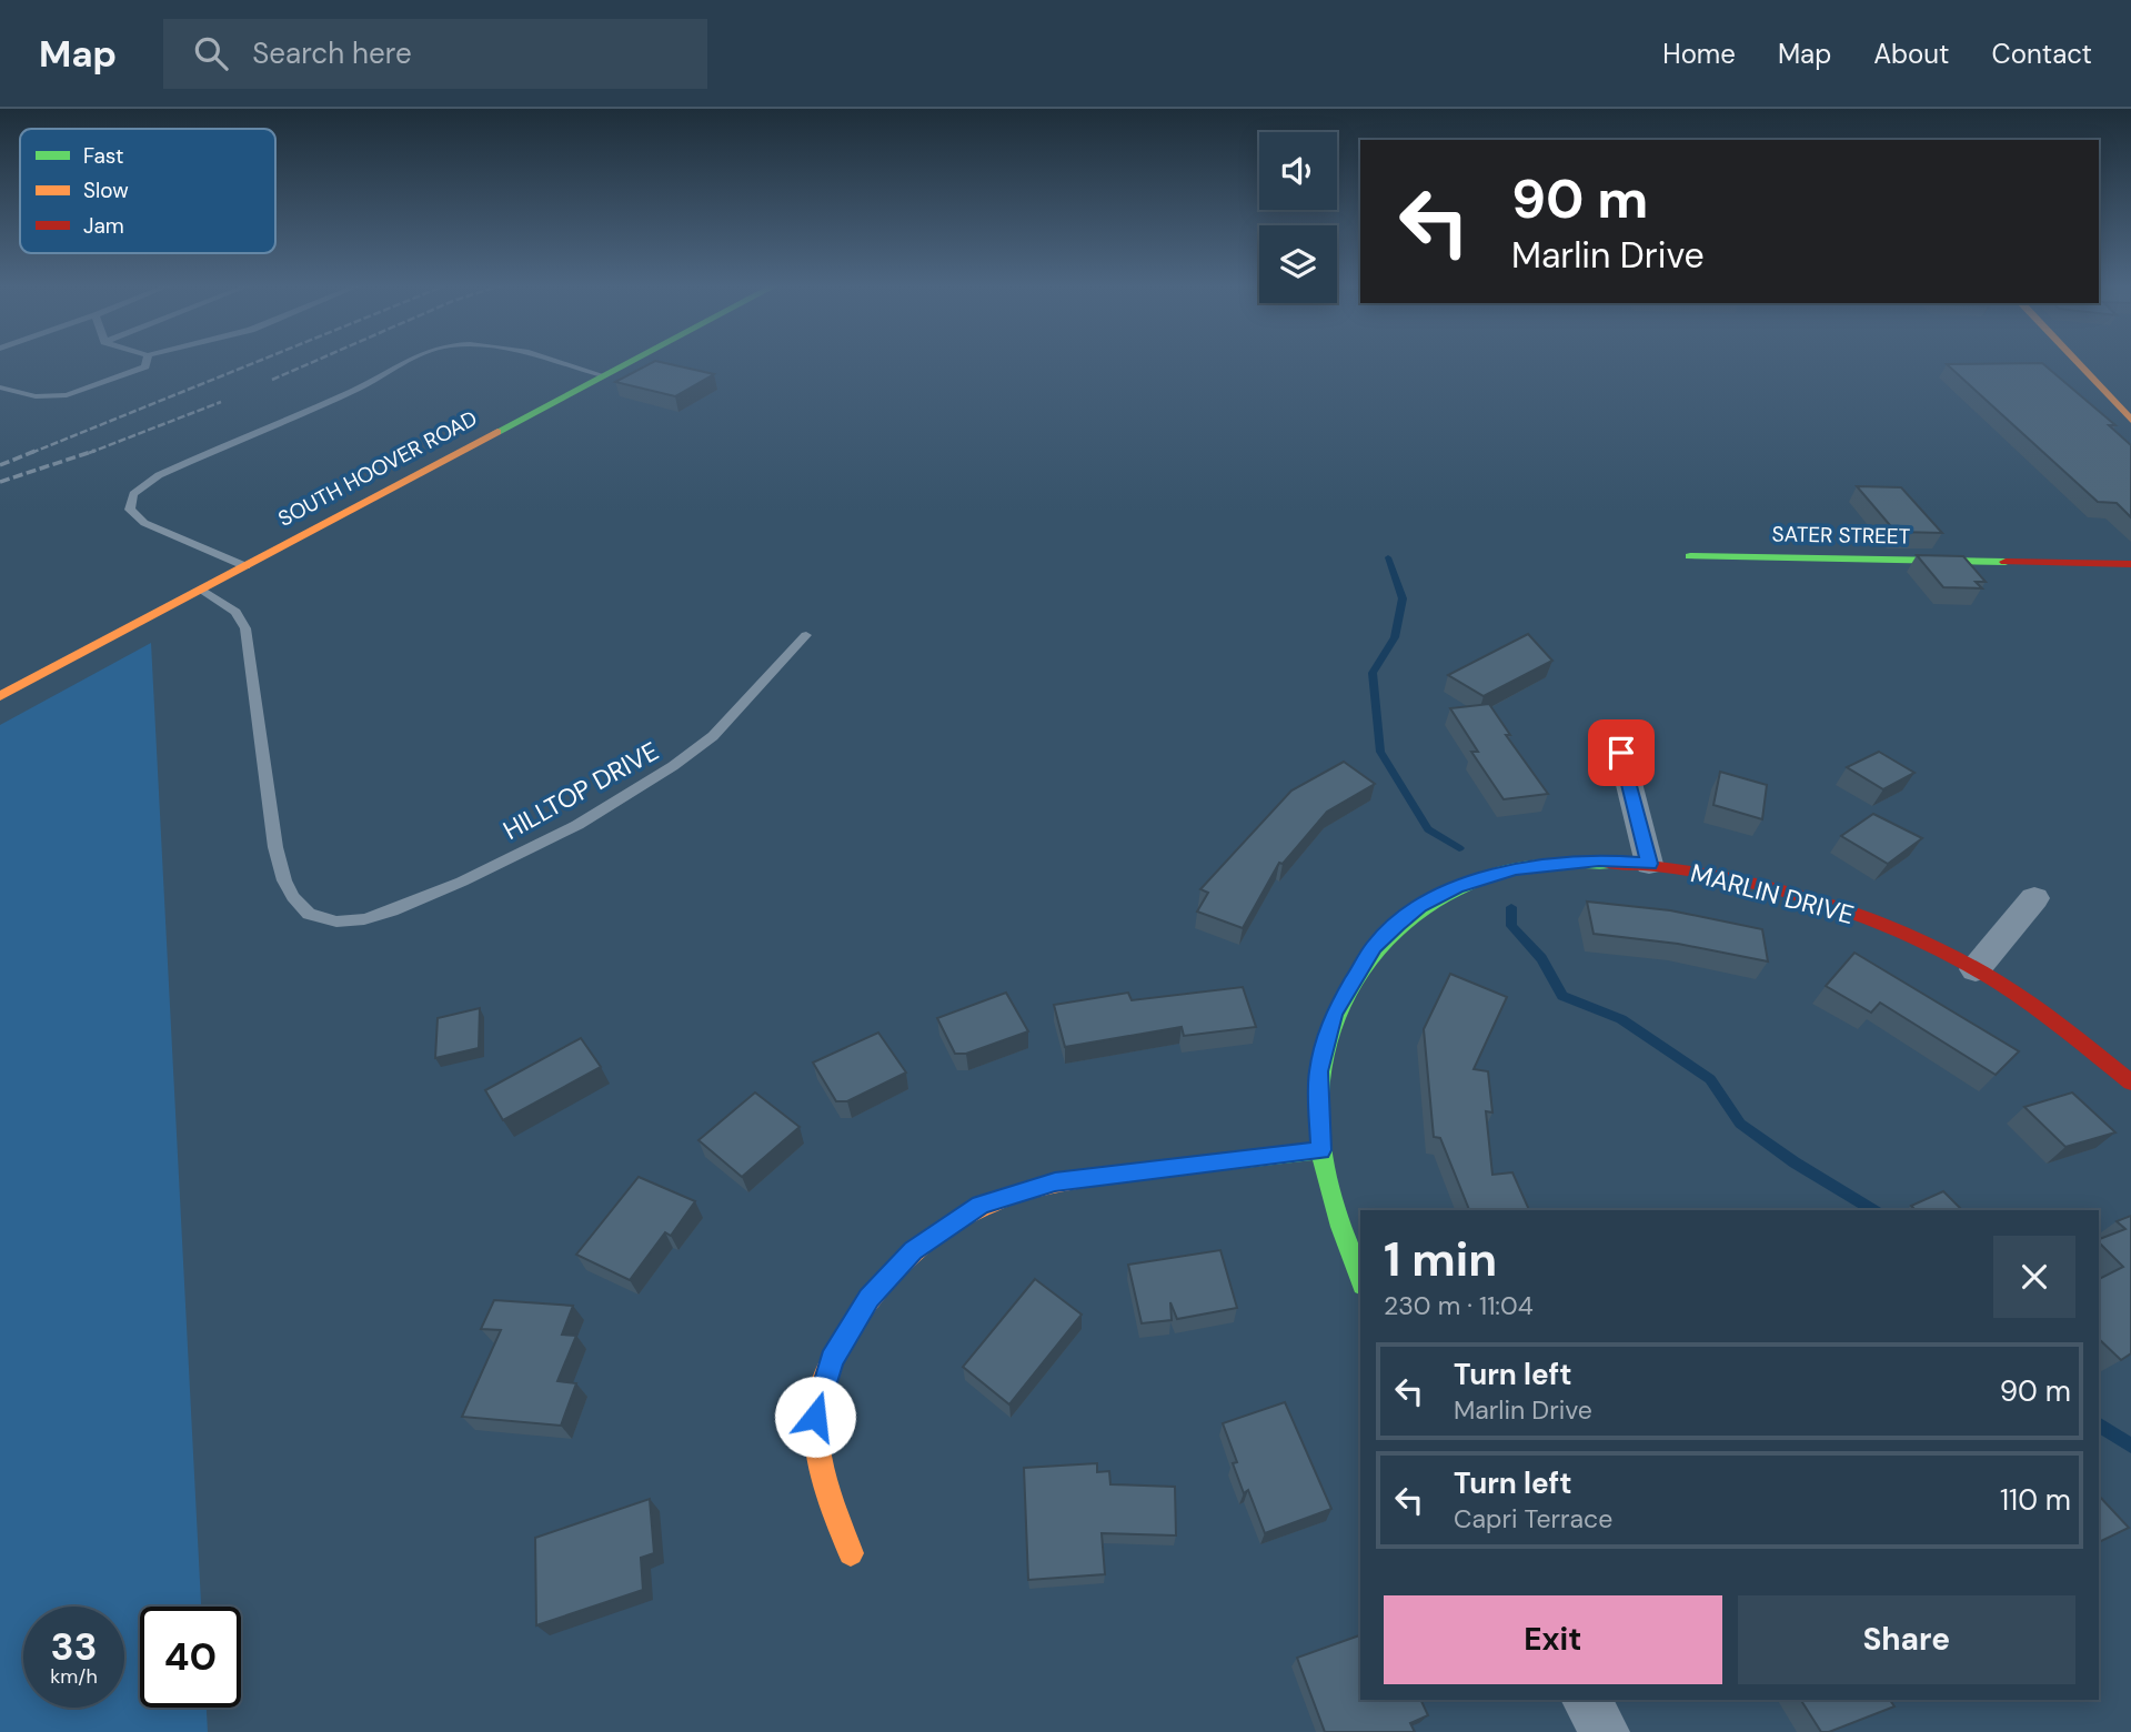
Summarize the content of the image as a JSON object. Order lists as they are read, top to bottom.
{
  "streets": {
    "street": ["SOUTH HOOVER ROAD", "SATER STREET", "MARLIN DRIVE"],
    "lane": ["HILLTOP DRIVE"]
  },
  "crossings": [
    ["SOUTH HOOVER ROAD", "HILLTOP DRIVE"]
  ],
  "legend": ["Fast", "Slow", "Jam"],
  "page": {
    "header": "Map",
    "search": "Search here",
    "nav": [
      "Home",
      "Map",
      "About",
      "Contact"
    ],
    "turn": ["90 m", "Marlin Drive"],
    "heading": ["1 min", "230 m · 11:04"],
    "list": [
      {
        "name": "Turn left",
        "note": "Marlin Drive",
        "value": "90 m"
      },
      {
        "name": "Turn left",
        "note": "Capri Terrace",
        "value": "110 m"
      }
    ],
    "buttons": ["Exit", "Share"],
    "speed": "33 km/h",
    "limit": "40"
  }
}
